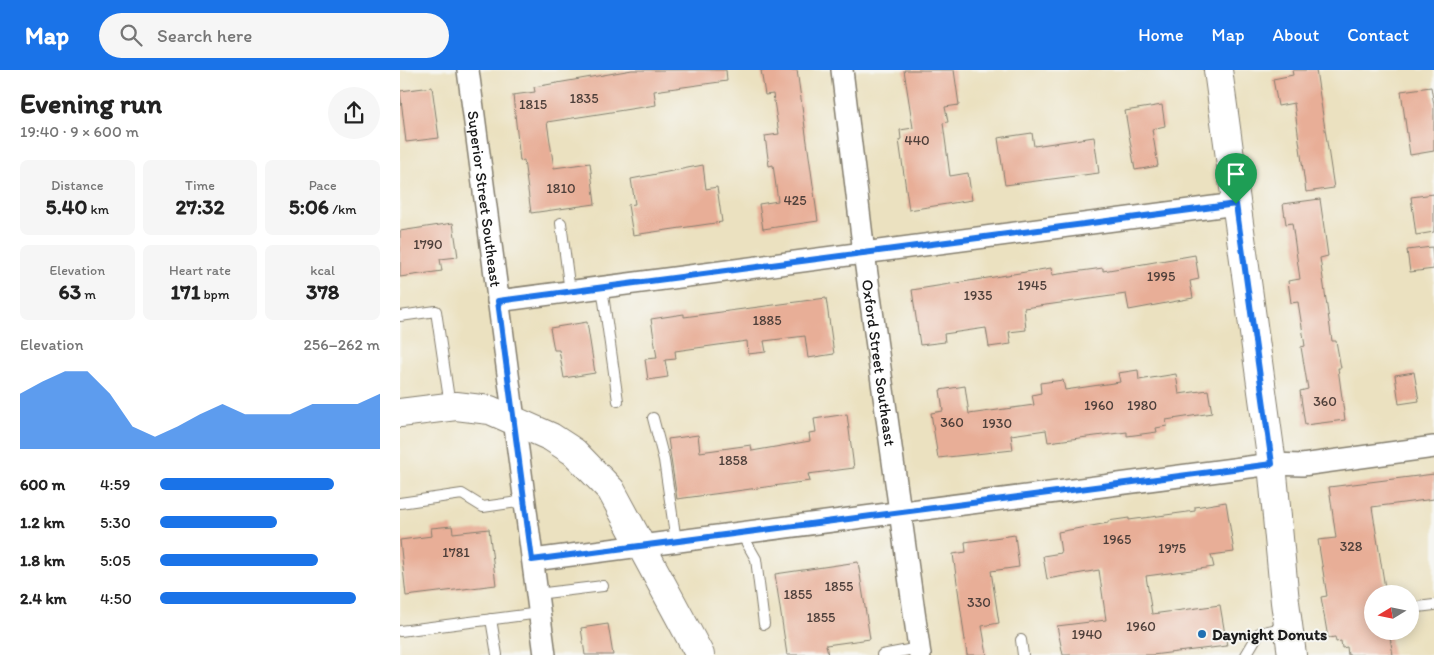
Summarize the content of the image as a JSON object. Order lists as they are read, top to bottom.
{
  "streets": {
    "street": ["Superior Street Southeast", "Oxford Street Southeast"]
  },
  "places": ["Daynight Donuts"],
  "house_numbers": [
    "1835",
    "1815",
    "440",
    "1810",
    "425",
    "1790",
    "1995",
    "1945",
    "1935",
    "1885",
    "360",
    "1960",
    "1980",
    "360",
    "1930",
    "1858",
    "1965",
    "328",
    "1975",
    "1781",
    "1855",
    "1855",
    "330",
    "1855",
    "1960",
    "1940"
  ],
  "north": "left",
  "page": {
    "header": "Map",
    "search": "Search here",
    "nav": [
      "Home",
      "Map",
      "About",
      "Contact"
    ],
    "heading": ["Evening run", "19:40 · 9 × 600 m"],
    "stats": [
      ["Distance", "5.40 km"],
      ["Time", "27:32"],
      ["Pace", "5:06 /km"],
      ["Elevation", "63 m"],
      ["Heart rate", "171 bpm"],
      ["kcal", "378"]
    ],
    "chart": ["Elevation", "256–262 m"],
    "list": [
      {
        "name": "600 m",
        "note": "4:59"
      },
      {
        "name": "1.2 km",
        "note": "5:30"
      },
      {
        "name": "1.8 km",
        "note": "5:05"
      },
      {
        "name": "2.4 km",
        "note": "4:50"
      }
    ]
  }
}
